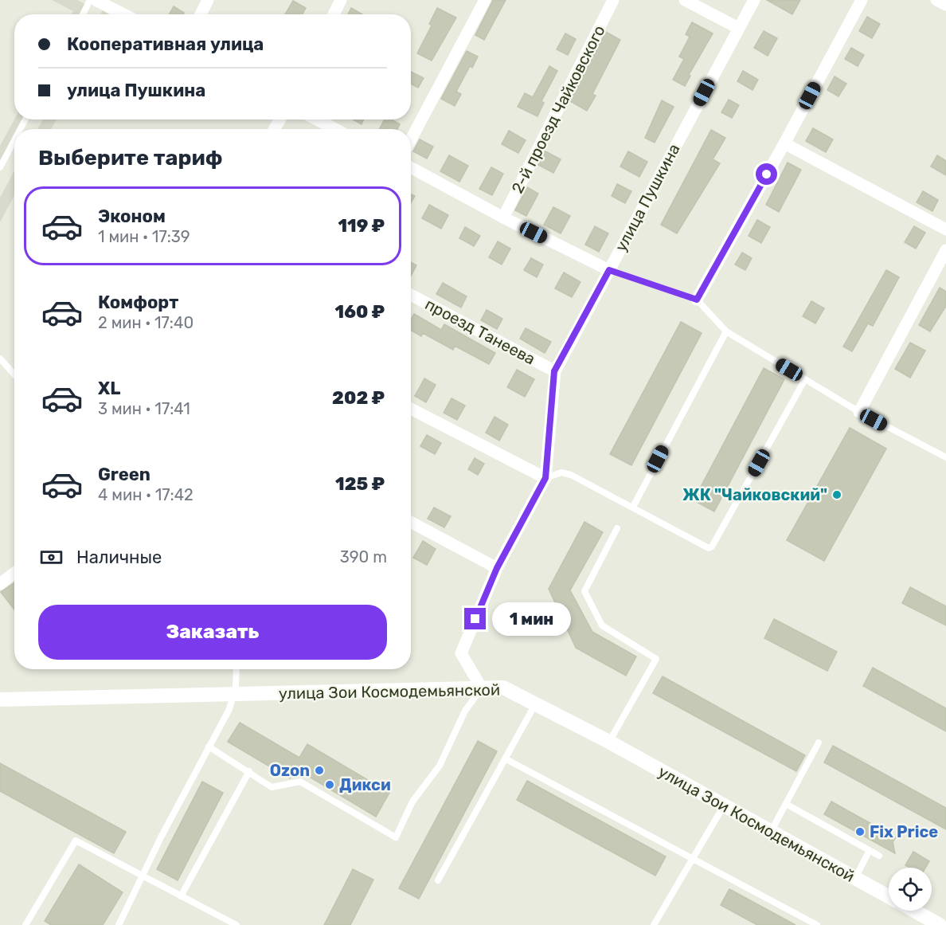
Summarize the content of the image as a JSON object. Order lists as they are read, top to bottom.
{
  "streets": {
    "street": [
      "2-й проезд Чайковского",
      "улица Пушкина",
      "проезд Танеева",
      "улица Зои Космодемьянской"
    ]
  },
  "crossings": [
    ["улица Пушкина", "проезд Танеева"],
    ["улица Пушкина", "улица Зои Космодемьянской"]
  ],
  "places": [
    "ЖК \"Чайковский\"",
    "Ozon",
    "Дикси",
    "Fix Price"
  ],
  "page": {
    "banner": ["Кооперативная улица", "улица Пушкина"],
    "heading": "Выберите тариф",
    "list": [
      {
        "name": "Эконом",
        "note": "1 мин · 17:39",
        "value": "119 ₽"
      },
      {
        "name": "Комфорт",
        "note": "2 мин · 17:40",
        "value": "160 ₽"
      },
      {
        "name": "XL",
        "note": "3 мин · 17:41",
        "value": "202 ₽"
      },
      {
        "name": "Green",
        "note": "4 мин · 17:42",
        "value": "125 ₽"
      }
    ],
    "pay": ["Наличные", "390 m"],
    "buttons": "Заказать",
    "bubble": "1 мин"
  }
}
